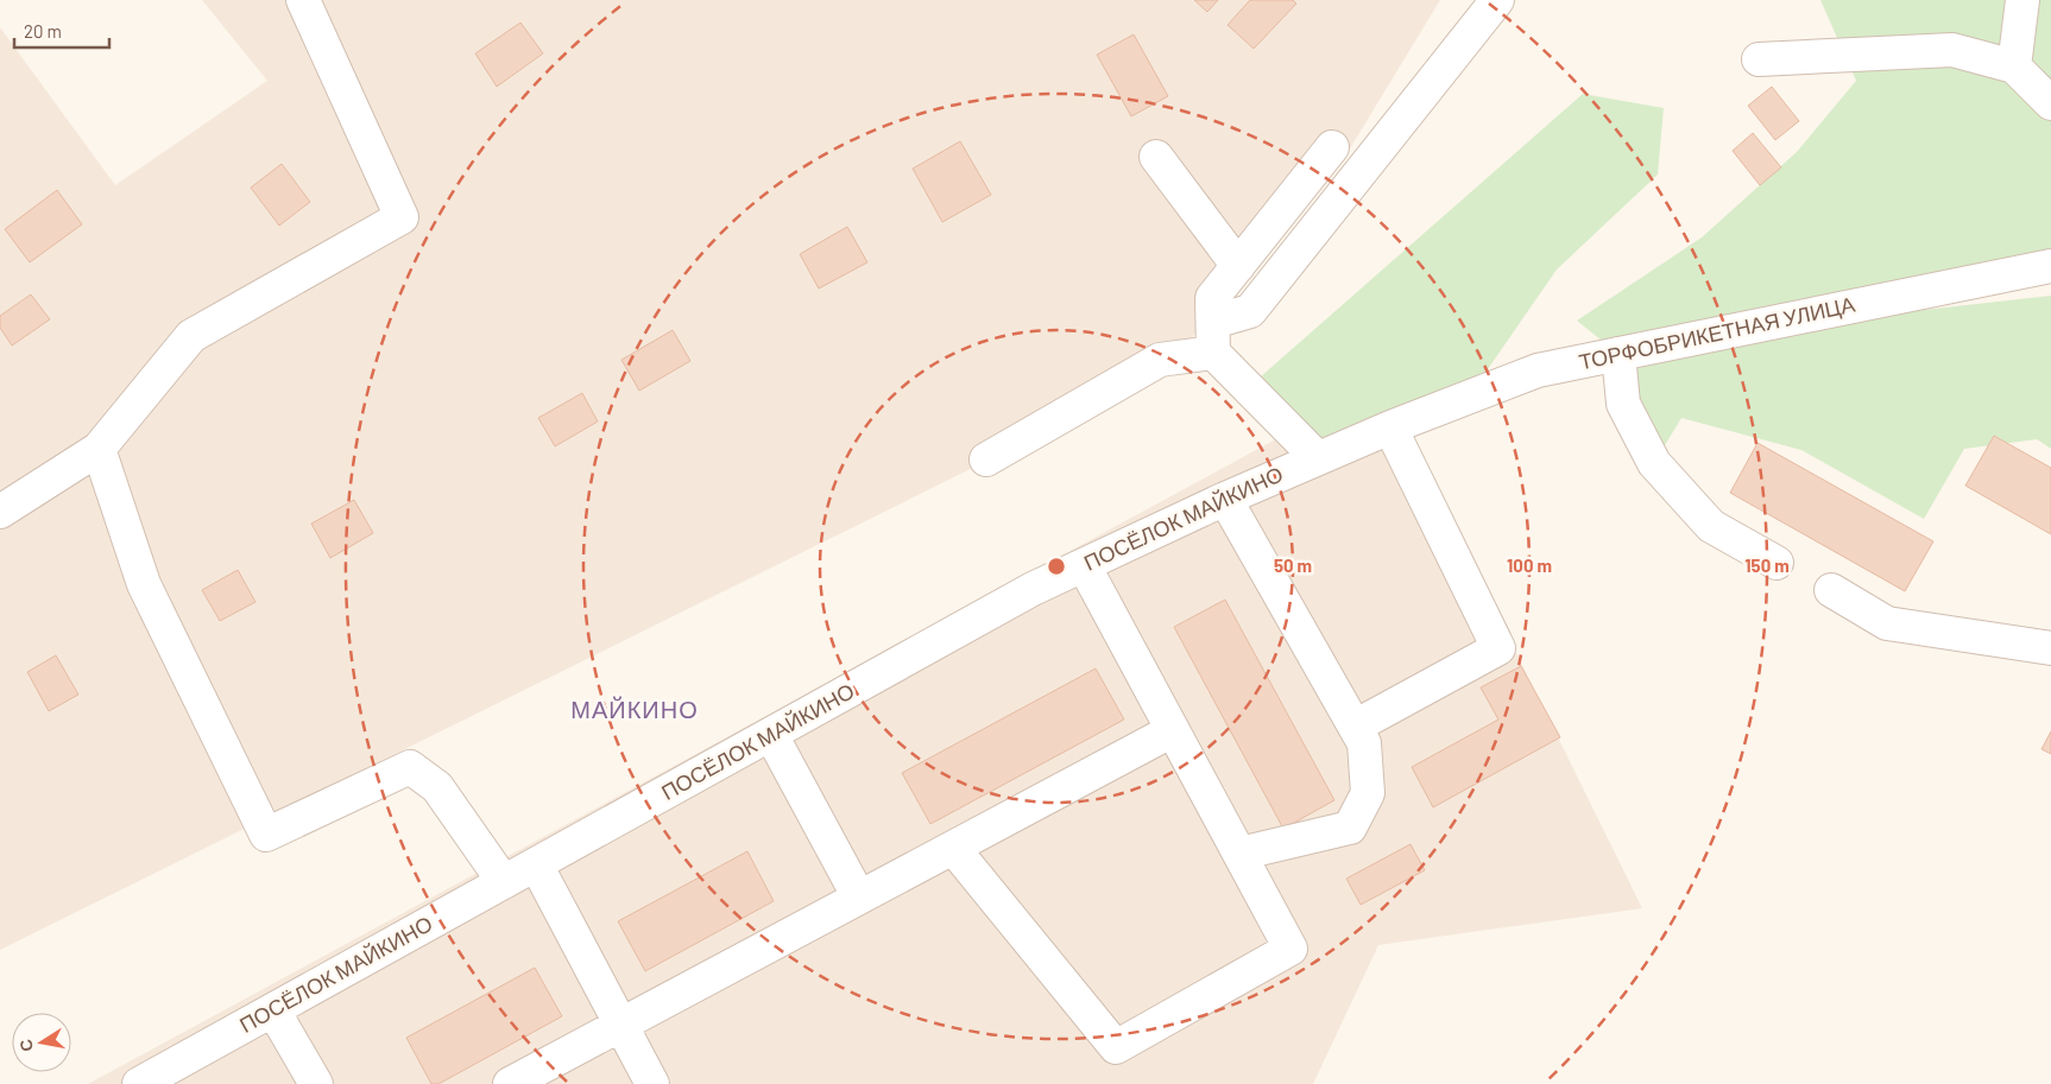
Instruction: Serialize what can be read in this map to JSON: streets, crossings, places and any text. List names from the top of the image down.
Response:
{
  "streets": {
    "street": ["ТОРФОБРИКЕТНАЯ УЛИЦА", "ПОСЁЛОК МАЙКИНО"]
  },
  "crossings": [
    ["ТОРФОБРИКЕТНАЯ УЛИЦА", "ПОСЁЛОК МАЙКИНО"]
  ],
  "districts": ["МАЙКИНО"],
  "scale_bar": "20 m",
  "north": "left",
  "rings": ["50 m", "100 m", "150 m"]
}
